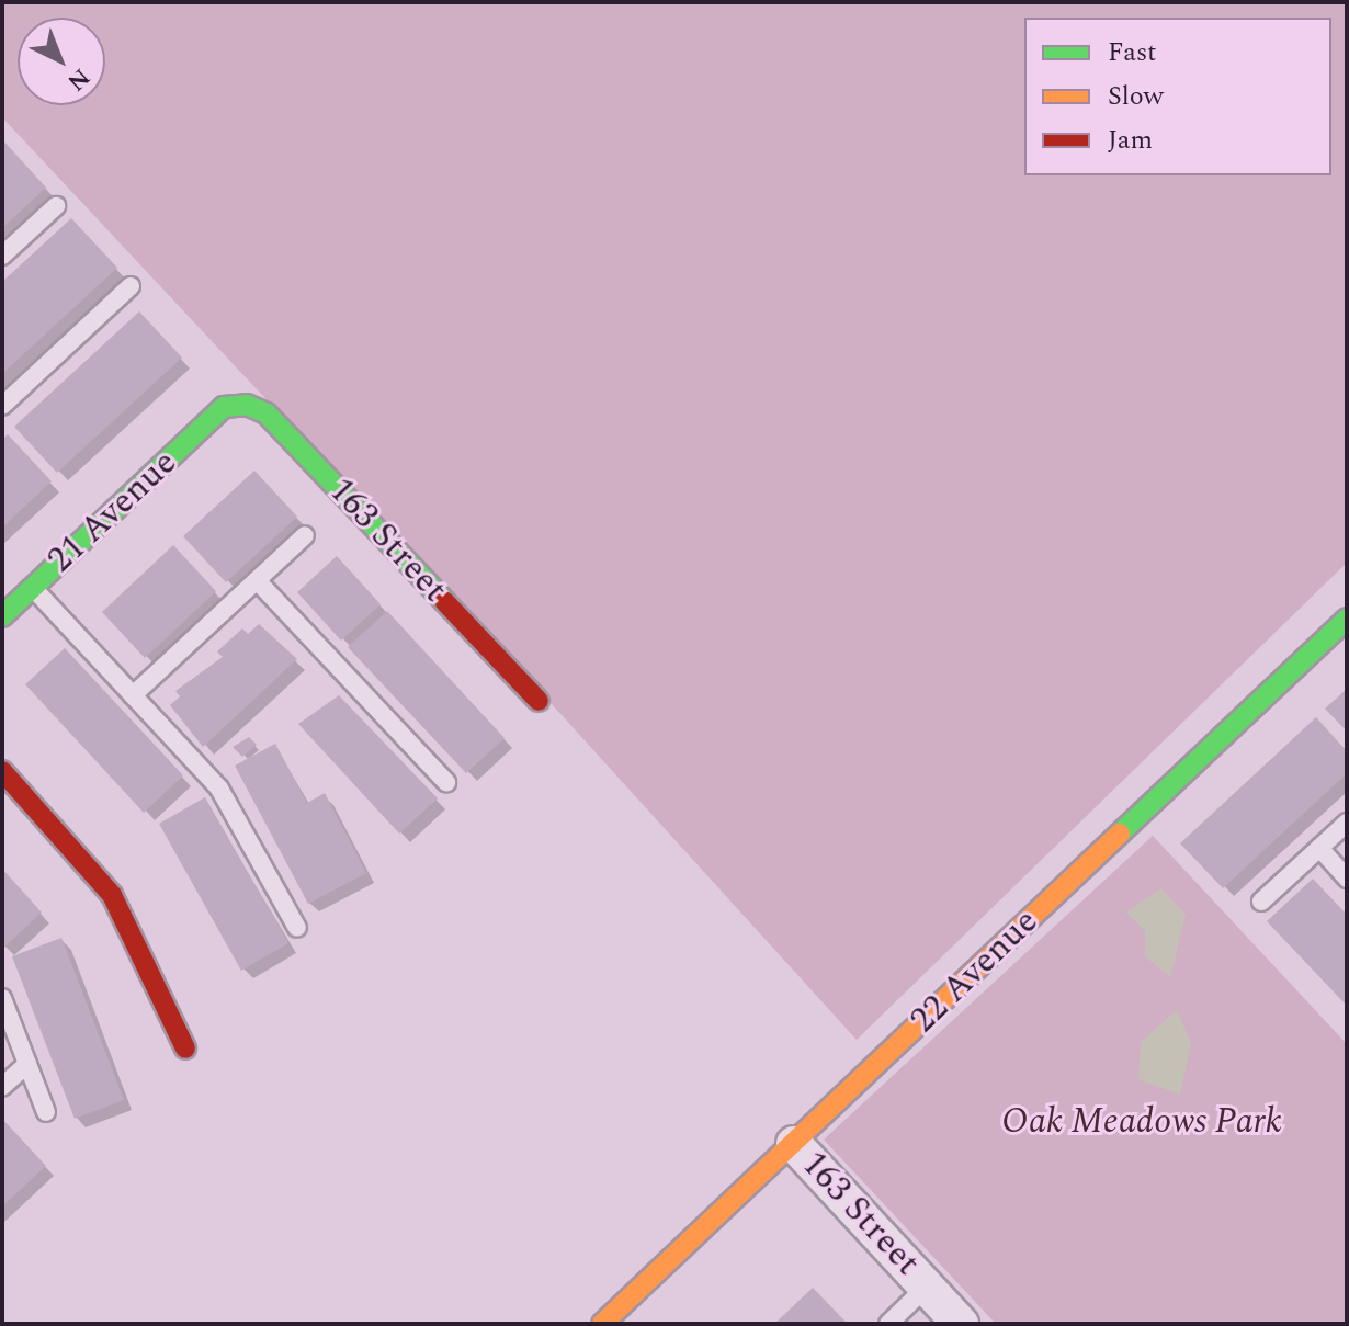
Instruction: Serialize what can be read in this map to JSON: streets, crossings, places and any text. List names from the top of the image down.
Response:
{
  "streets": {
    "street": ["21 Avenue", "163 Street", "22 Avenue"]
  },
  "crossings": [
    ["21 Avenue", "163 Street"],
    ["163 Street", "22 Avenue"]
  ],
  "parks": ["Oak Meadows Park"],
  "legend": ["Fast", "Slow", "Jam"],
  "north": "bottom right"
}
